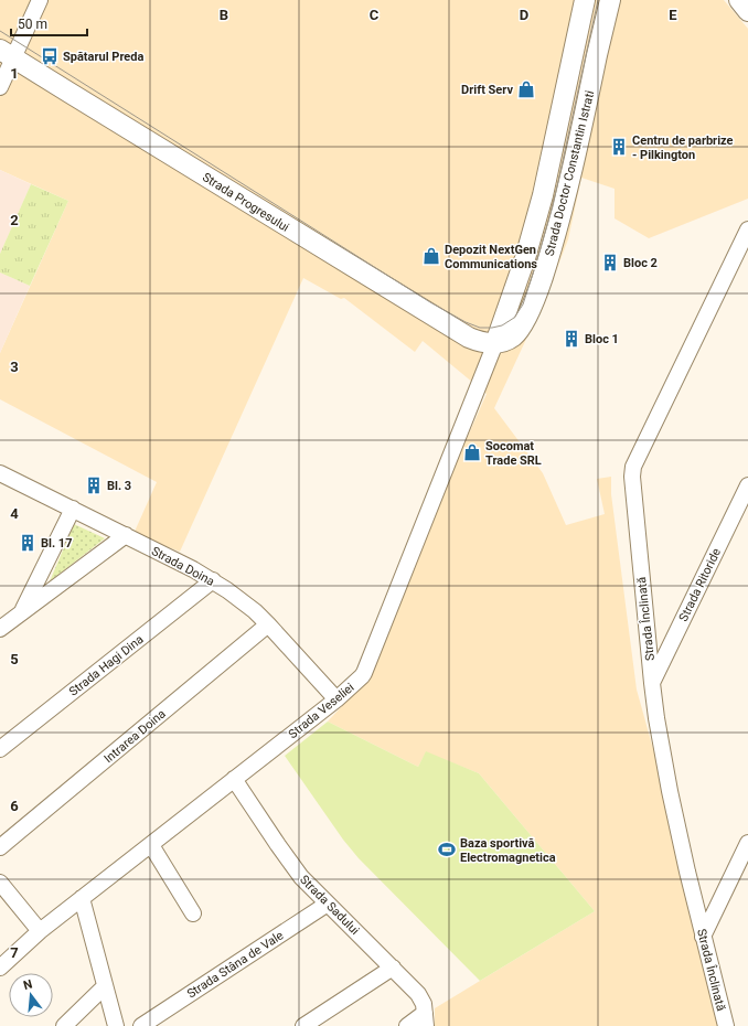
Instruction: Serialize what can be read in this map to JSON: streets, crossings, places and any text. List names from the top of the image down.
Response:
{
  "streets": {
    "main road": ["Strada Doctor Constantin Istrati", "Strada Progresului"],
    "street": [
      "Strada Doina",
      "Strada Ritoride",
      "Strada Înclinată",
      "Strada Hagi Dina",
      "Strada Veseliei",
      "Intrarea Doina",
      "Strada Sadului",
      "Strada Stâna de Vale"
    ]
  },
  "crossings": [
    ["Strada Doctor Constantin Istrati", "Strada Progresului"],
    ["Strada Doctor Constantin Istrati", "Strada Veseliei"],
    ["Strada Progresului", "Strada Veseliei"],
    ["Strada Doina", "Strada Hagi Dina"],
    ["Strada Doina", "Strada Veseliei"],
    ["Strada Doina", "Intrarea Doina"],
    ["Strada Ritoride", "Strada Înclinată"],
    ["Strada Veseliei", "Strada Sadului"],
    ["Strada Sadului", "Strada Stâna de Vale"]
  ],
  "places": {
    "bus stop": ["Spătarul Preda"],
    "shop": ["Drift Serv", "Depozit NextGen Communications", "Socomat Trade SRL"],
    "building": [
      "Centru de parbrize - Pilkington",
      "Bloc 2",
      "Bloc 1",
      "Bl. 3",
      "Bl. 17"
    ],
    "sports": ["Baza sportivă Electromagnetica"]
  },
  "scale_bar": "50 m",
  "north": "top",
  "grid": {
    "columns": [
      "B",
      "C",
      "D",
      "E"
    ],
    "rows": [
      "1",
      "2",
      "3",
      "4",
      "5",
      "6",
      "7"
    ]
  }
}
